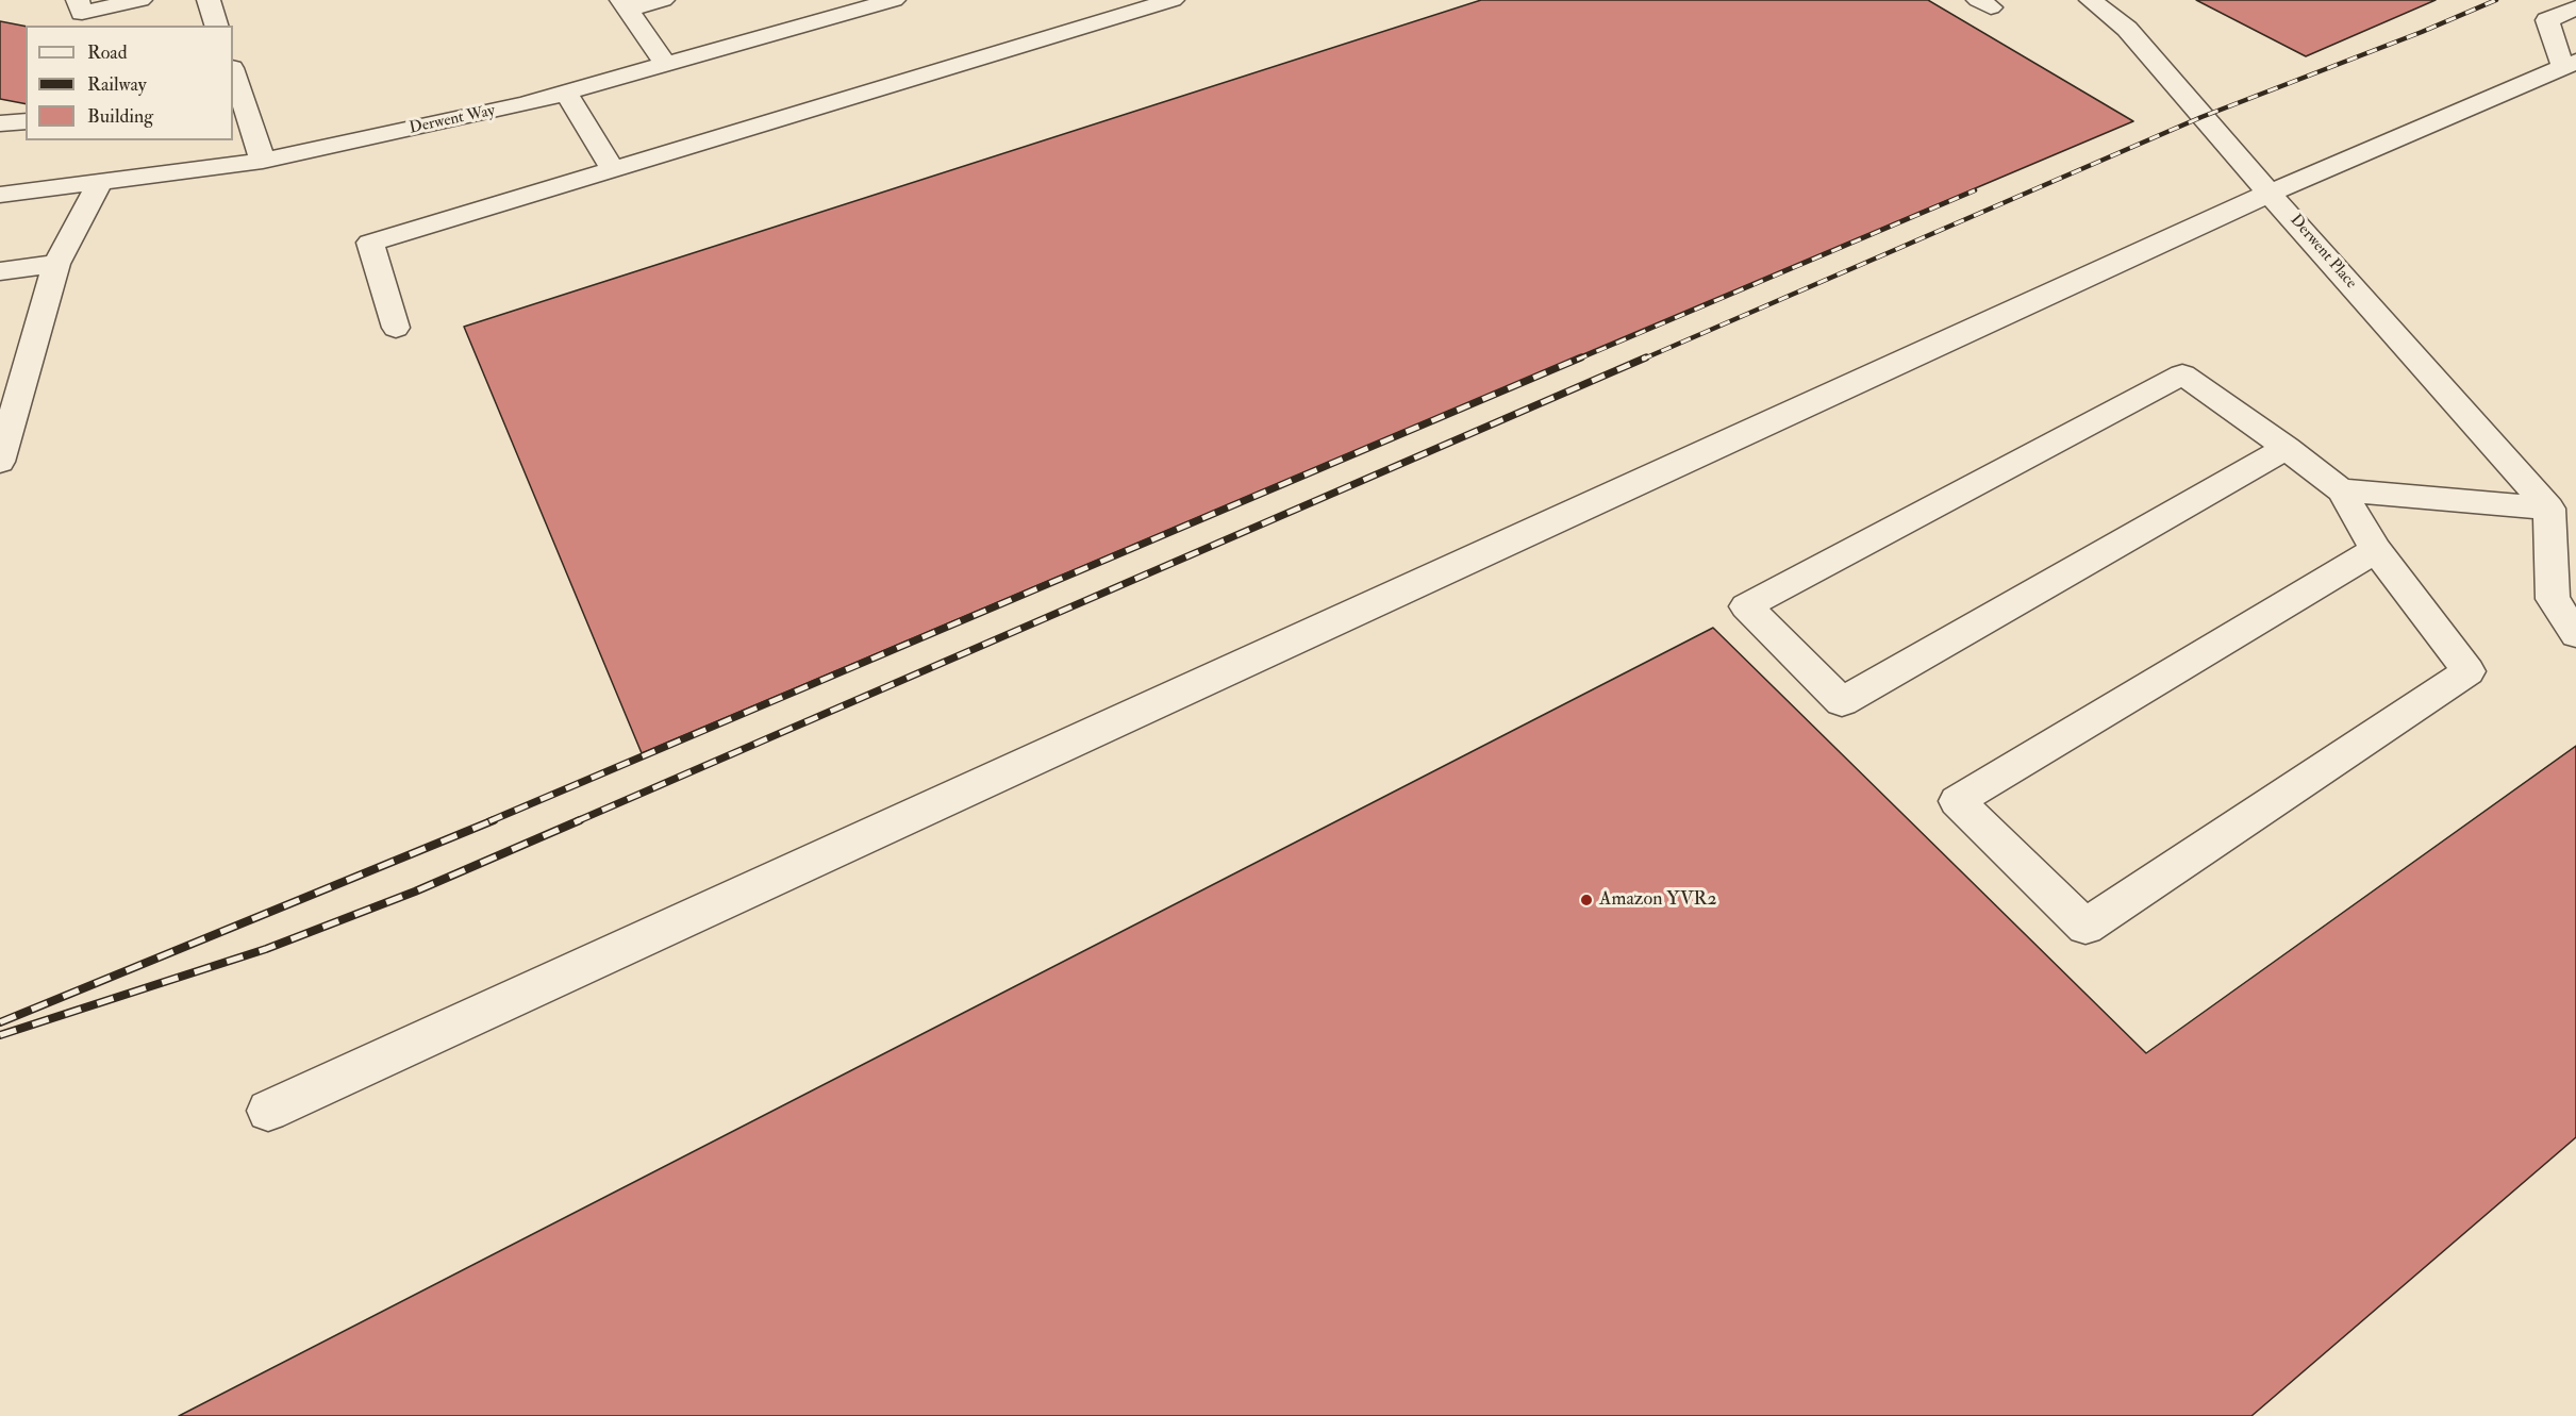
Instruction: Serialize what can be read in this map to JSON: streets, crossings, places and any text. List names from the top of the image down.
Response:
{
  "streets": {
    "street": ["Derwent Way", "Derwent Place"]
  },
  "places": ["Amazon YVR2"],
  "legend": ["Road", "Railway", "Building"]
}
